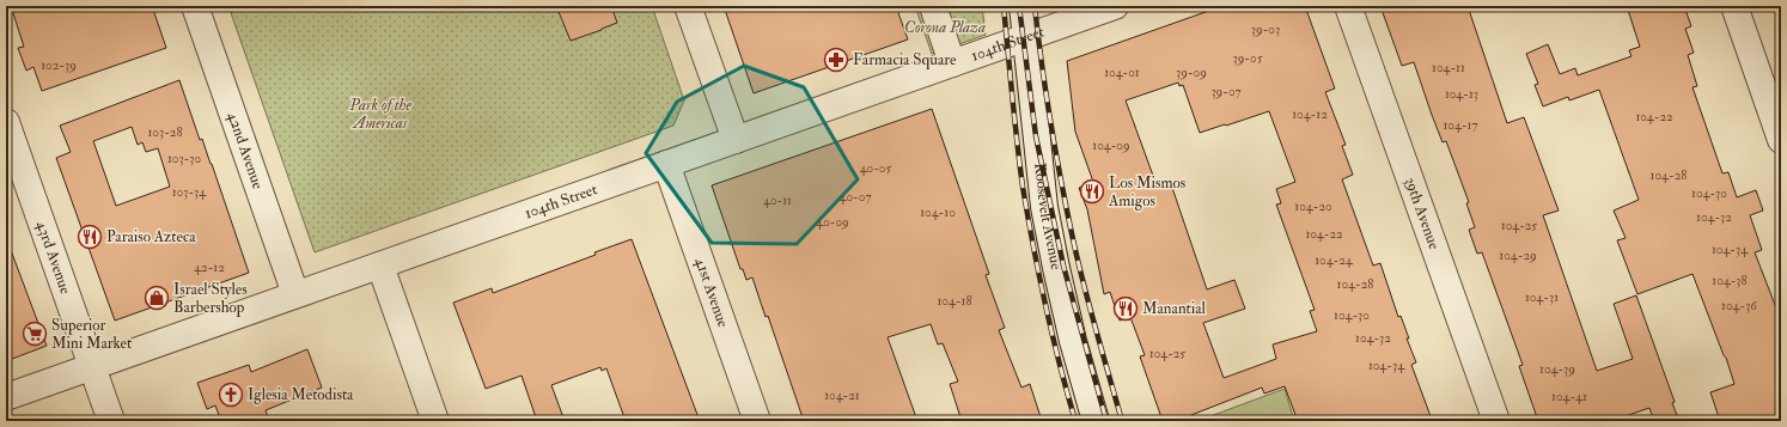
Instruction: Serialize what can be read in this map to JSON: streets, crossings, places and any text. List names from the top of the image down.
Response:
{
  "streets": {
    "street": [
      "104th Street",
      "42nd Avenue",
      "39th Avenue",
      "Roosevelt Avenue",
      "43rd Avenue",
      "41st Avenue"
    ]
  },
  "crossings": [
    ["104th Street", "42nd Avenue"],
    ["104th Street", "Roosevelt Avenue"],
    ["104th Street", "43rd Avenue"],
    ["104th Street", "41st Avenue"]
  ],
  "parks": ["Corona Plaza", "Park of the Americas"],
  "places": {
    "pharmacy": ["Farmacia Square"],
    "restaurant": ["Los Mismos Amigos", "Paraiso Azteca", "Manantial"],
    "shop": ["Israel Styles Barbershop"],
    "supermarket": ["Superior Mini Market"],
    "church": ["Iglesia Metodista"]
  },
  "house_numbers": [
    "39-03",
    "39-05",
    "102-39",
    "104-11",
    "104-01",
    "39-09",
    "39-07",
    "104-13",
    "104-12",
    "104-22",
    "104-17",
    "103-28",
    "104-09",
    "103-30",
    "40-05",
    "104-28",
    "103-34",
    "104-30",
    "40-07",
    "40-11",
    "104-20",
    "104-10",
    "104-32",
    "40-09",
    "104-25",
    "104-22",
    "104-34",
    "104-29",
    "104-24",
    "42-12",
    "104-38",
    "104-28",
    "104-31",
    "104-18",
    "104-36",
    "104-30",
    "104-32",
    "104-25",
    "104-34",
    "104-39",
    "104-21",
    "104-41"
  ]
}
